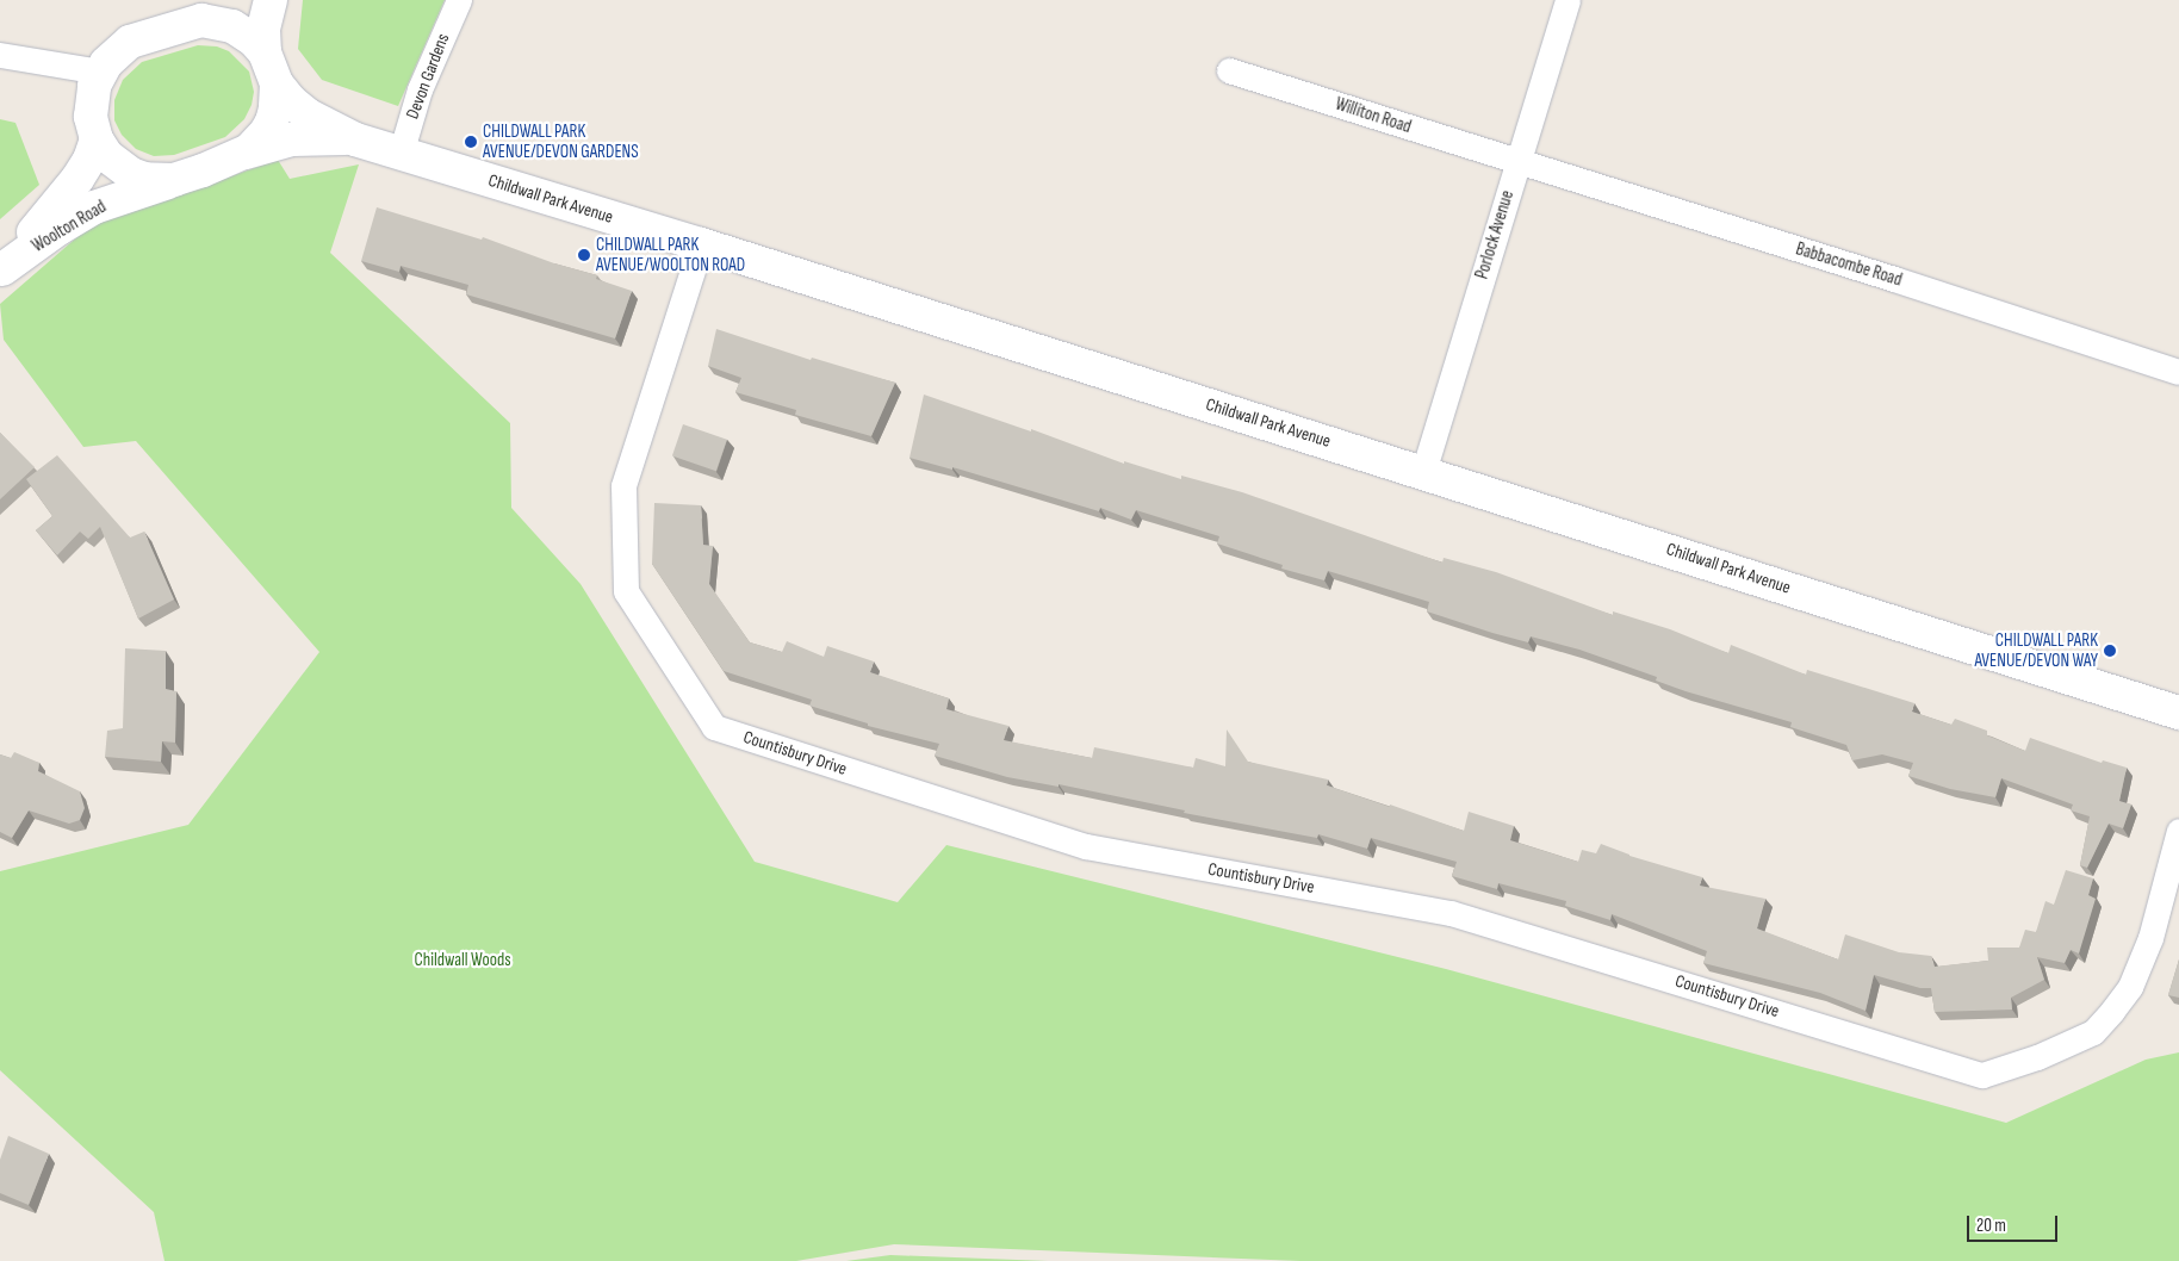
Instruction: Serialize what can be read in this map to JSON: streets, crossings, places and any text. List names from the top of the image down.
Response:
{
  "streets": {
    "street": [
      "Devon Gardens",
      "Williton Road",
      "Childwall Park Avenue",
      "Woolton Road",
      "Porlock Avenue",
      "Babbacombe Road",
      "Countisbury Drive"
    ]
  },
  "crossings": [
    ["Devon Gardens", "Childwall Park Avenue"],
    ["Williton Road", "Porlock Avenue"],
    ["Williton Road", "Babbacombe Road"],
    ["Childwall Park Avenue", "Woolton Road"],
    ["Childwall Park Avenue", "Porlock Avenue"],
    ["Childwall Park Avenue", "Countisbury Drive"],
    ["Porlock Avenue", "Babbacombe Road"]
  ],
  "parks": ["Childwall Woods"],
  "places": ["CHILDWALL PARK AVENUE/DEVON GARDENS", "CHILDWALL PARK AVENUE/WOOLTON ROAD", "CHILDWALL PARK AVENUE/DEVON WAY"],
  "scale_bar": "20 m"
}
